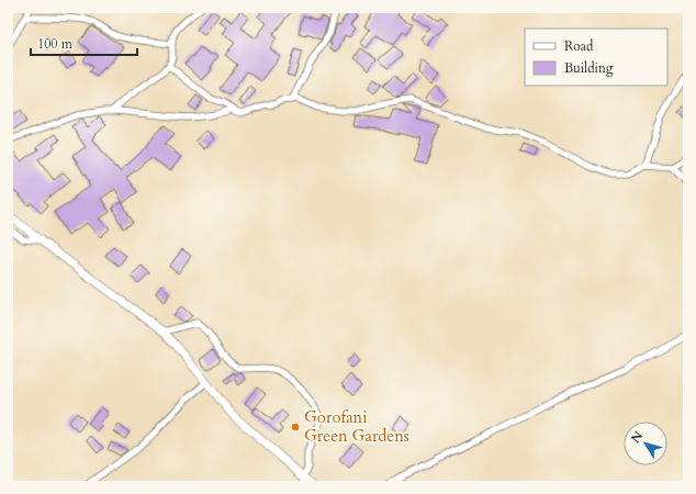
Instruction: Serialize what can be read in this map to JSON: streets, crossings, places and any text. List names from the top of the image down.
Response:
{
  "places": ["Gorofani Green Gardens"],
  "legend": ["Road", "Building"],
  "scale_bar": "100 m",
  "north": "top left"
}
